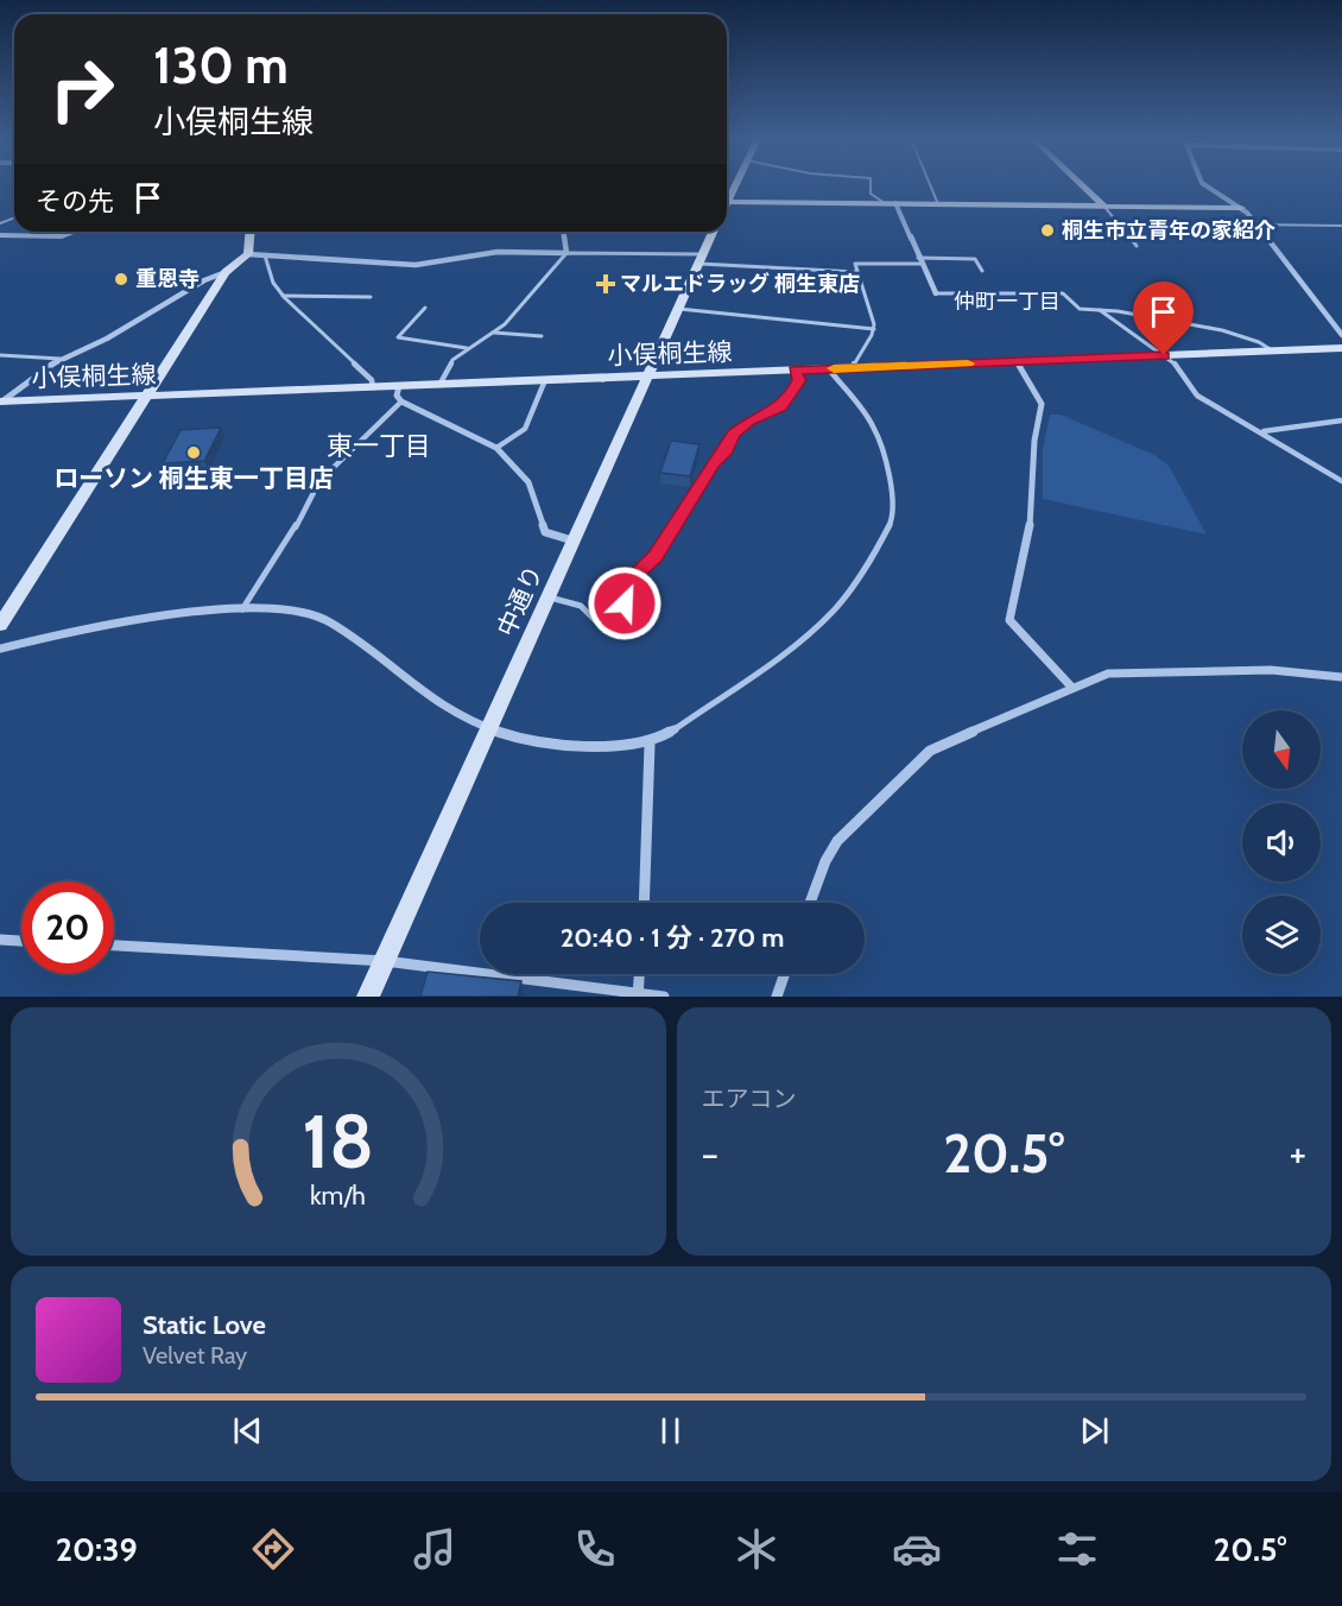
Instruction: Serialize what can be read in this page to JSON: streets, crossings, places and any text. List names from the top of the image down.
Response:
{
  "streets": {
    "street": ["小俣桐生線", "中通り"]
  },
  "crossings": [
    ["小俣桐生線", "中通り"]
  ],
  "districts": ["仲町一丁目", "東一丁目"],
  "places": {
    "other": ["桐生市立青年の家紹介", "重恩寺", "ローソン 桐生東一丁目店"],
    "health": ["マルエドラッグ 桐生東店"]
  },
  "north": "bottom",
  "page": {
    "turn": ["130 m", "小俣桐生線"],
    "then": "その先",
    "limit": "20",
    "trip": "20:40 · 1 分 · 270 m",
    "tile": "エアコン",
    "heat": ["−", "20.5°", "+"],
    "song": ["Static Love", "Velvet Ray"],
    "tabs": ["20:39", "20.5°"],
    "gauge": ["18", "km/h"]
  }
}
